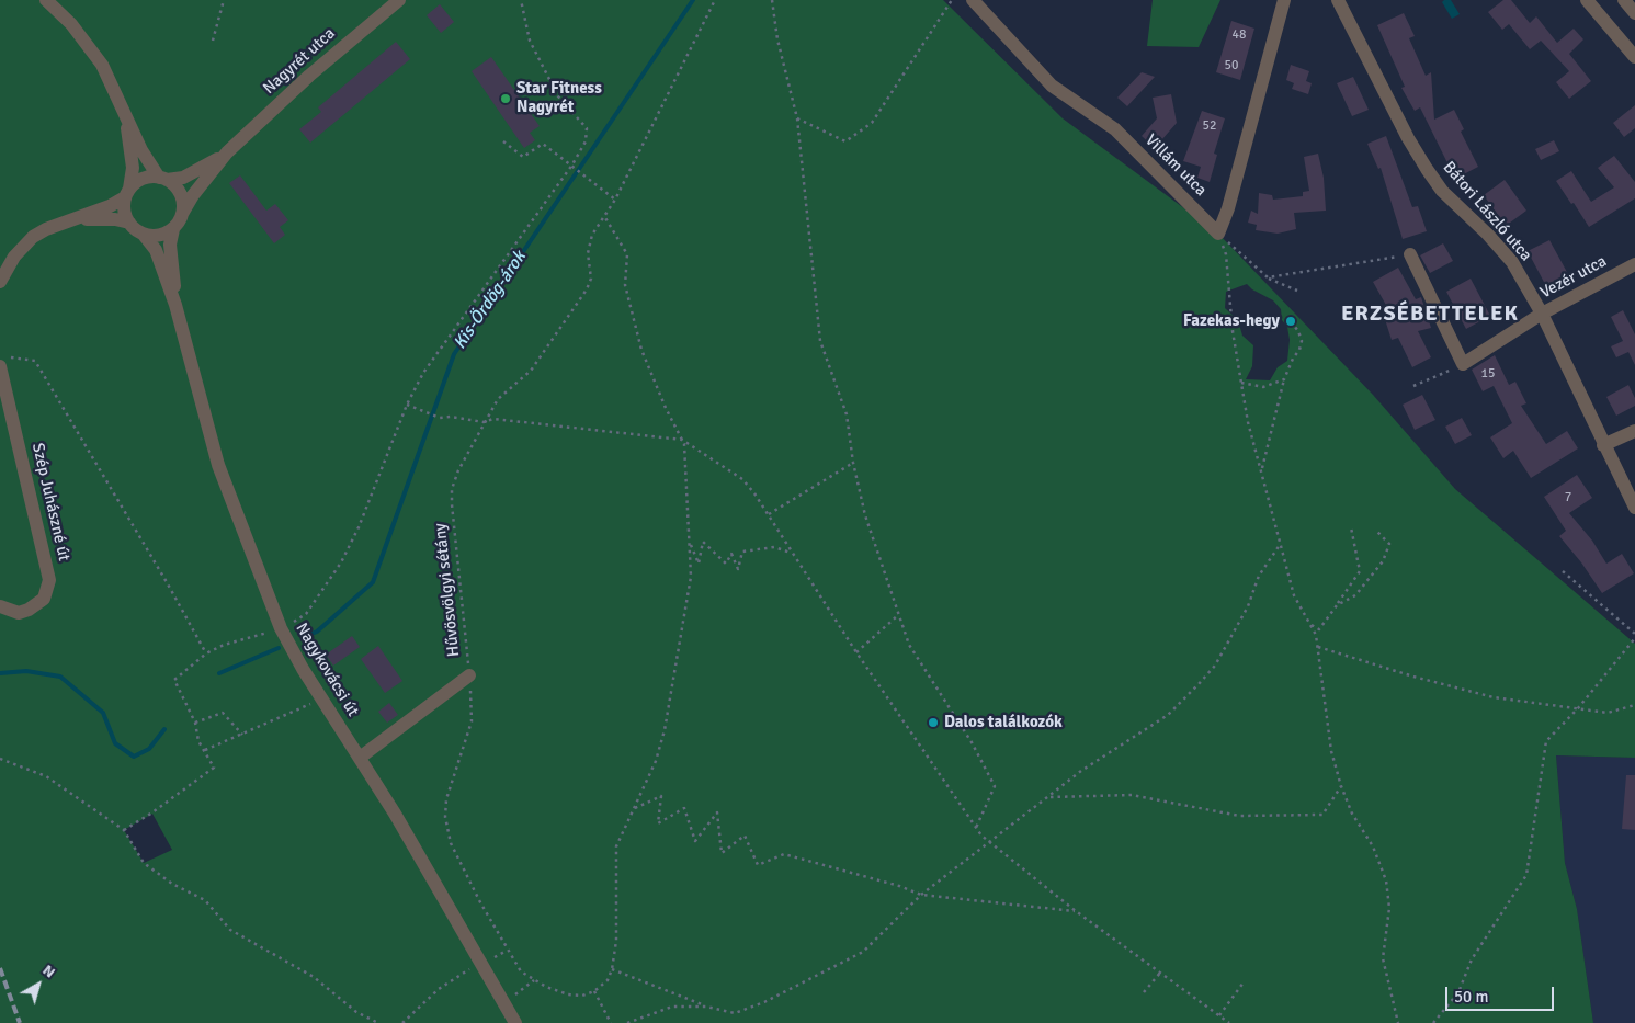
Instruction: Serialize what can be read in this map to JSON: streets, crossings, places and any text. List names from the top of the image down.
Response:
{
  "streets": {
    "street": [
      "Nagyrét utca",
      "Villám utca",
      "Bátori László utca",
      "Vezér utca",
      "Szép Juhászné út",
      "Nagykovácsi út"
    ],
    "path": ["Hűvösvölgyi sétány"]
  },
  "crossings": [
    ["Nagyrét utca", "Nagykovácsi út"],
    ["Bátori László utca", "Vezér utca"]
  ],
  "districts": ["ERZSÉBETTELEK"],
  "water": ["Kis-Ördög-árok"],
  "places": ["Star Fitness Nagyrét", "Fazekas-hegy", "Dalos találkozók"],
  "house_numbers": [
    "48",
    "50",
    "52",
    "15",
    "7"
  ],
  "scale_bar": "50 m",
  "north": "top right"
}
